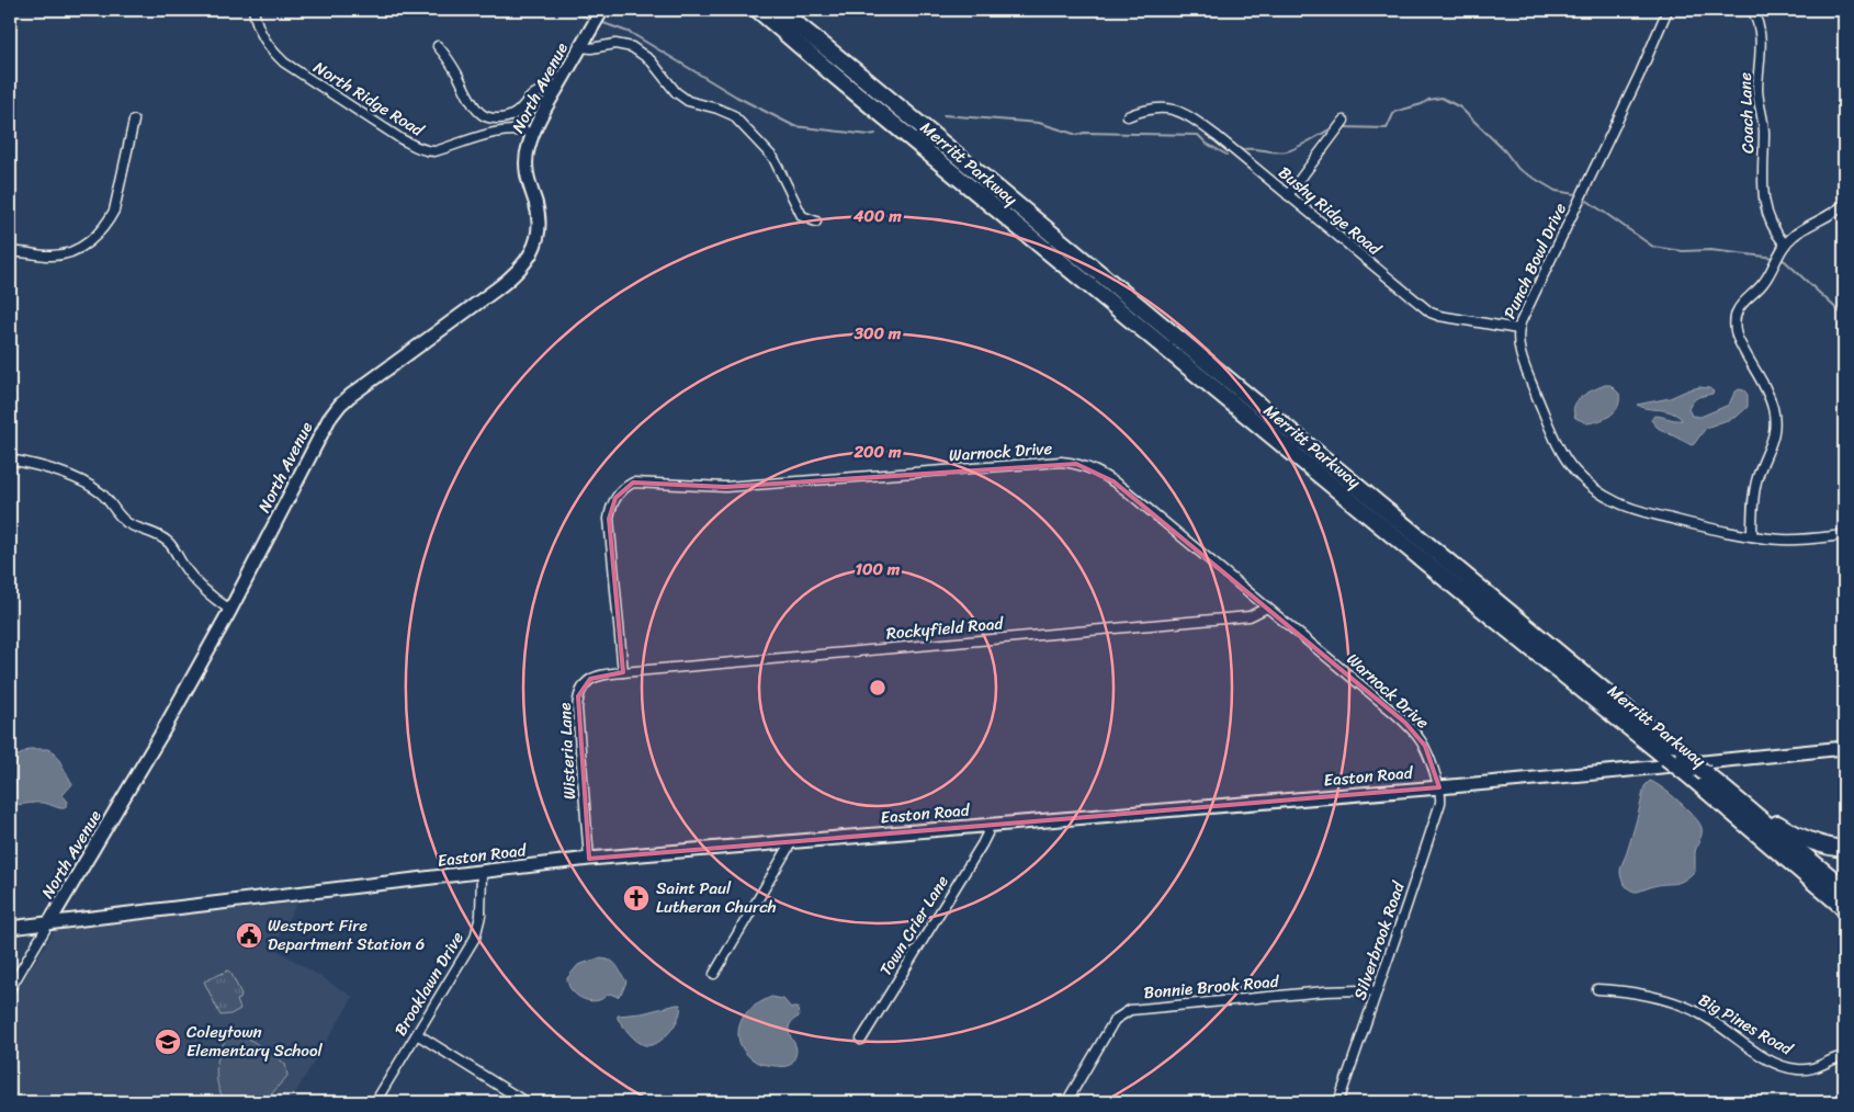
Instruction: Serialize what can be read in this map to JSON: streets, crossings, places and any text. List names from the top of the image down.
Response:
{
  "streets": {
    "highway": ["Merritt Parkway"],
    "main road": ["North Avenue", "Easton Road"],
    "street": [
      "North Ridge Road",
      "Coach Lane",
      "Bushy Ridge Road",
      "Punch Bowl Drive",
      "Warnock Drive",
      "Rockyfield Road",
      "Wisteria Lane",
      "Town Crier Lane",
      "Silverbrook Road",
      "Brooklawn Drive",
      "Bonnie Brook Road",
      "Big Pines Road"
    ]
  },
  "crossings": [
    ["North Avenue", "North Ridge Road"],
    ["North Avenue", "Easton Road"],
    ["Bushy Ridge Road", "Punch Bowl Drive"],
    ["Warnock Drive", "Rockyfield Road"],
    ["Warnock Drive", "Wisteria Lane"],
    ["Warnock Drive", "Easton Road"],
    ["Warnock Drive", "Silverbrook Road"],
    ["Rockyfield Road", "Wisteria Lane"],
    ["Wisteria Lane", "Easton Road"],
    ["Easton Road", "Town Crier Lane"],
    ["Easton Road", "Silverbrook Road"],
    ["Easton Road", "Brooklawn Drive"],
    ["Silverbrook Road", "Bonnie Brook Road"]
  ],
  "places": {
    "church": ["Saint Paul Lutheran Church"],
    "public building": ["Westport Fire Department Station 6"],
    "school or university": ["Coleytown Elementary School"]
  },
  "rings": [
    "400 m",
    "300 m",
    "200 m",
    "100 m"
  ]
}
